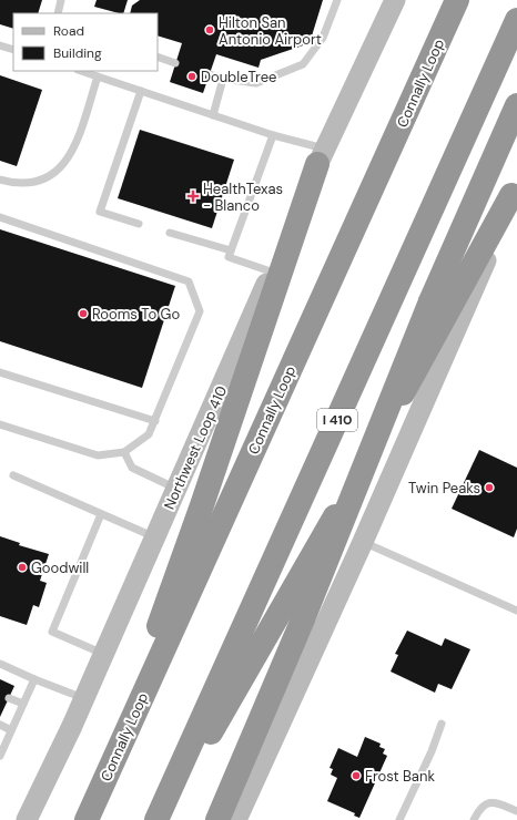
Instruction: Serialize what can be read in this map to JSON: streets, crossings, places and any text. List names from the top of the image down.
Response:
{
  "streets": {
    "highway": ["Connally Loop", "I 410"],
    "main road": ["Northwest Loop 410"]
  },
  "places": {
    "other": [
      "Hilton San Antonio Airport",
      "DoubleTree",
      "Rooms To Go",
      "Twin Peaks",
      "Goodwill",
      "Frost Bank"
    ],
    "health": ["HealthTexas - Blanco"]
  },
  "legend": ["Road", "Building"]
}
